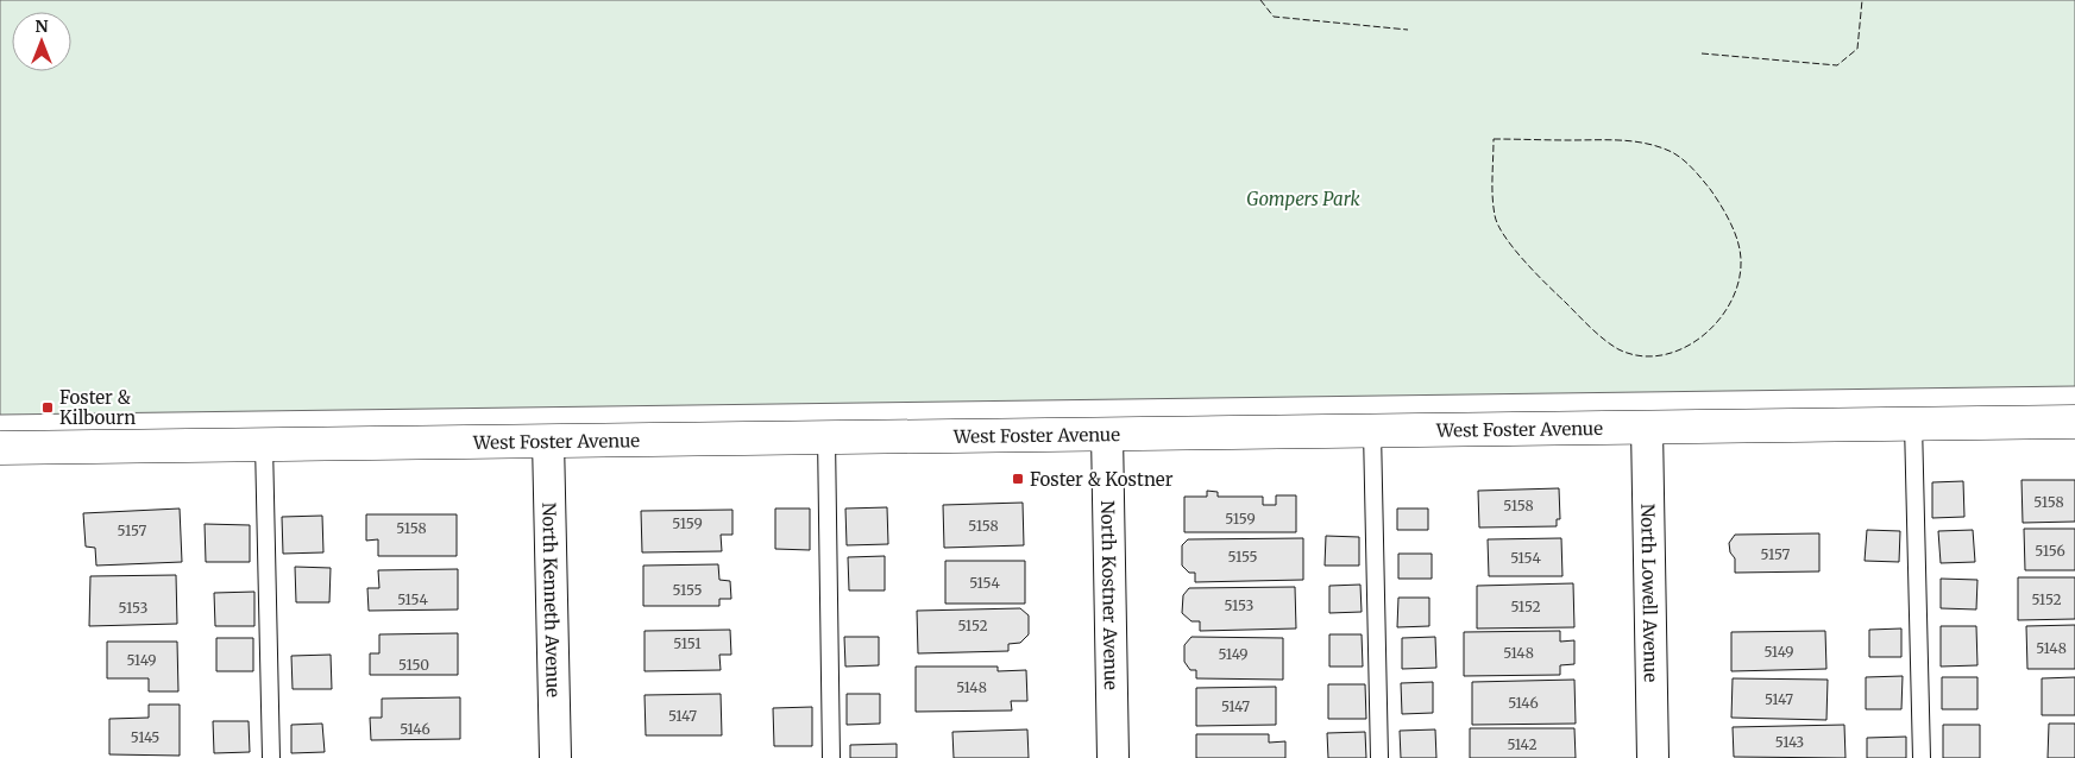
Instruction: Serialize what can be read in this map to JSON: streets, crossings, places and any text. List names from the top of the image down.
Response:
{
  "streets": {
    "main road": ["West Foster Avenue"],
    "street": ["North Lowell Avenue", "North Kostner Avenue", "North Kenneth Avenue"]
  },
  "crossings": [
    ["West Foster Avenue", "North Lowell Avenue"],
    ["West Foster Avenue", "North Kostner Avenue"],
    ["West Foster Avenue", "North Kenneth Avenue"]
  ],
  "parks": ["Gompers Park"],
  "places": {
    "transit": ["Foster & Kilbourn", "Foster & Kostner"]
  },
  "house_numbers": [
    "5158",
    "5158",
    "5159",
    "5159",
    "5158",
    "5158",
    "5157",
    "5156",
    "5157",
    "5155",
    "5154",
    "5154",
    "5155",
    "5154",
    "5152",
    "5153",
    "5152",
    "5153",
    "5152",
    "5151",
    "5148",
    "5149",
    "5148",
    "5149",
    "5149",
    "5150",
    "5148",
    "5147",
    "5146",
    "5147",
    "5147",
    "5146",
    "5145",
    "5143",
    "5142"
  ],
  "north": "top"
}
